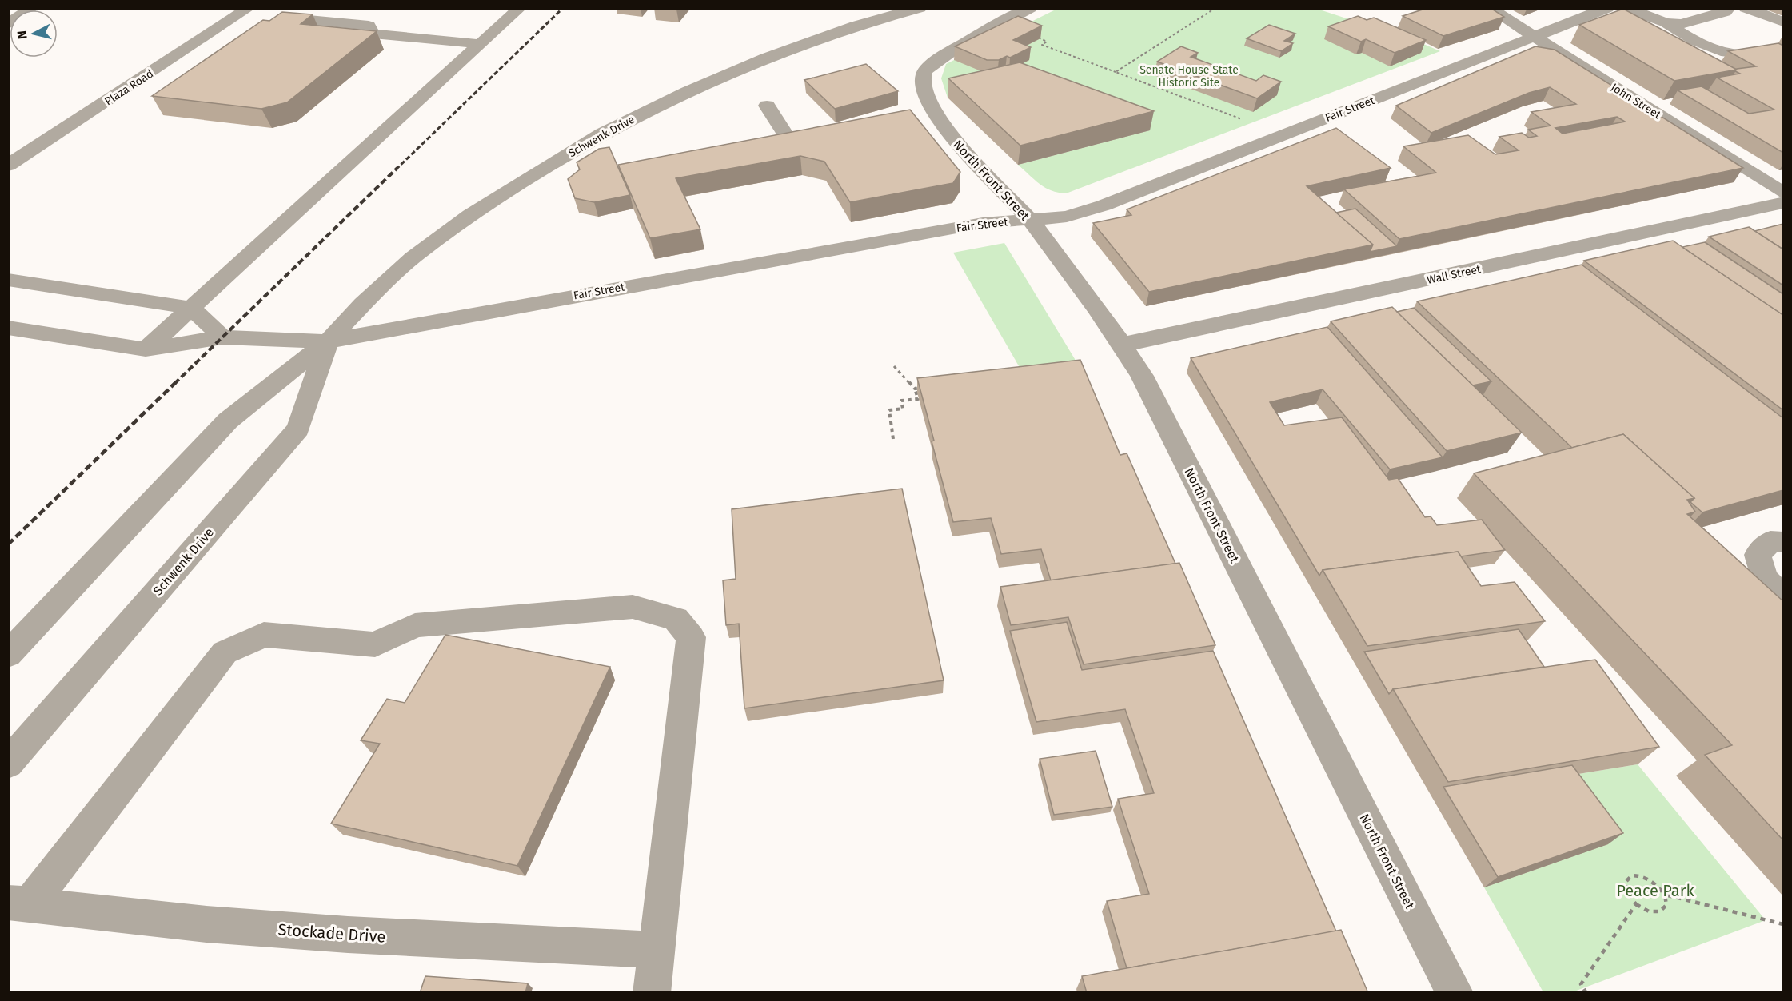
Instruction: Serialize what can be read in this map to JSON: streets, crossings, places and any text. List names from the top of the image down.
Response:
{
  "streets": {
    "street": [
      "Plaza Road",
      "John Street",
      "Fair Street",
      "Schwenk Drive",
      "North Front Street",
      "Wall Street",
      "Stockade Drive"
    ]
  },
  "crossings": [
    ["John Street", "Fair Street"],
    ["Fair Street", "Schwenk Drive"],
    ["Fair Street", "North Front Street"],
    ["North Front Street", "Wall Street"]
  ],
  "parks": ["Senate House State Historic Site", "Peace Park"],
  "north": "left"
}
